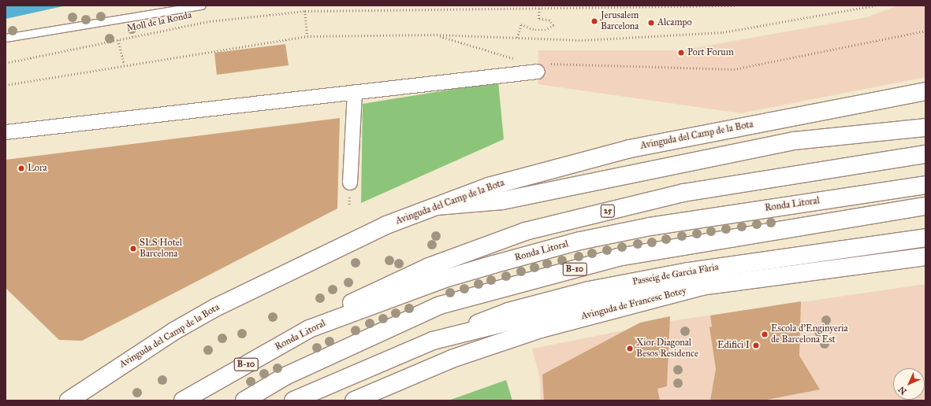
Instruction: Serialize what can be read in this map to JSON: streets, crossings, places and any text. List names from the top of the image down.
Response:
{
  "streets": {
    "main road": [
      "Avinguda del Camp de la Bota",
      "Ronda Litoral",
      "25",
      "B-10",
      "Passeig de Garcia Fària",
      "Avinguda de Francesc Botey"
    ],
    "lane": ["Moll de la Ronda"]
  },
  "crossings": [
    ["Ronda Litoral", "25"]
  ],
  "places": [
    "Jerusalem Barcelona",
    "Alcampo",
    "Port Forum",
    "Lora",
    "SLS Hotel Barcelona",
    "Escola d'Enginyeria de Barcelona Est",
    "Edifici I",
    "Xior Diagonal Besos Residence"
  ],
  "north": "bottom left"
}
